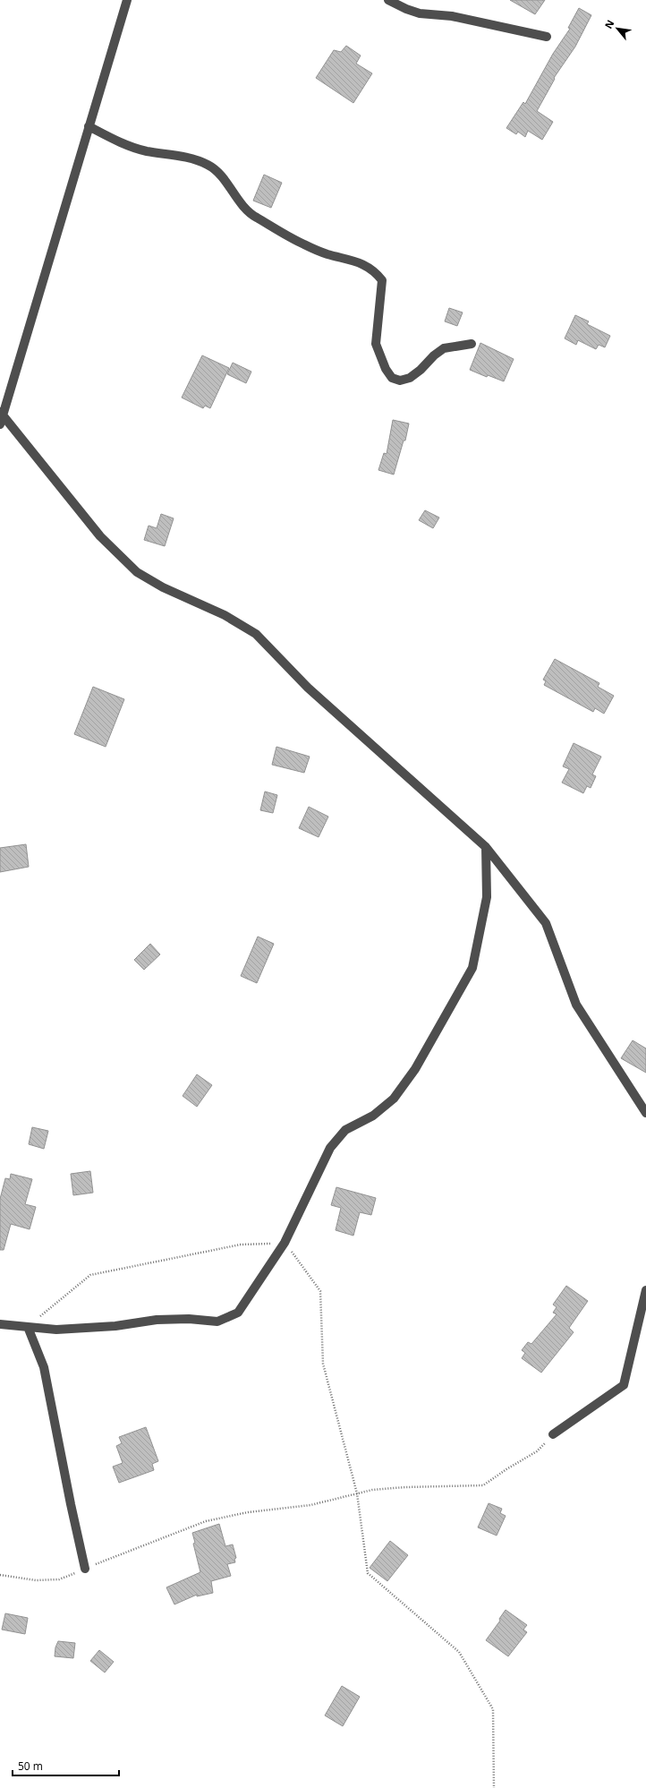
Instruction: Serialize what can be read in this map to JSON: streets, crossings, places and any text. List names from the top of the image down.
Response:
{
  "scale_bar": "50 m",
  "north": "top left"
}
